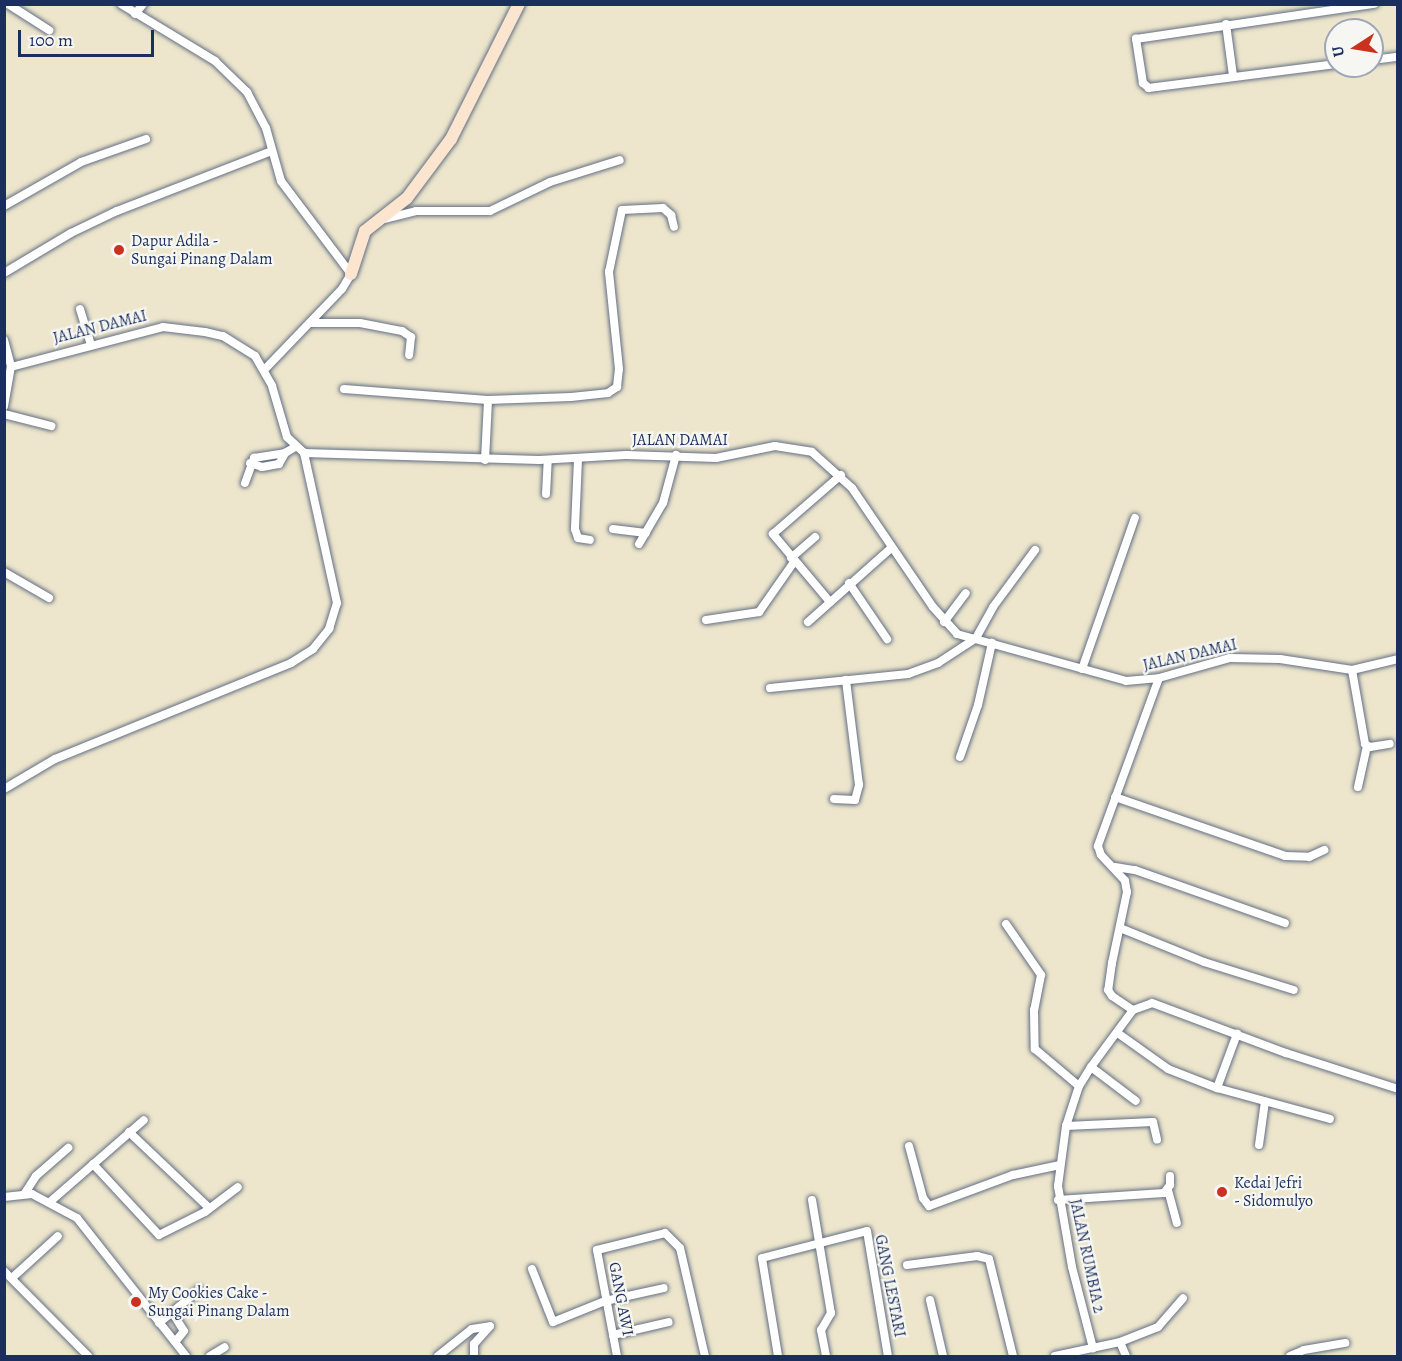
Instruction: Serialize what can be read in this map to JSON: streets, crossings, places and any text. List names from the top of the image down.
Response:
{
  "streets": {
    "street": [
      "JALAN DAMAI",
      "JALAN RUMBIA 2",
      "GANG LESTARI",
      "GANG AWI"
    ]
  },
  "places": ["Dapur Adila - Sungai Pinang Dalam", "Kedai Jefri - Sidomulyo", "My Cookies Cake - Sungai Pinang Dalam"],
  "scale_bar": "100 m",
  "north": "left"
}
